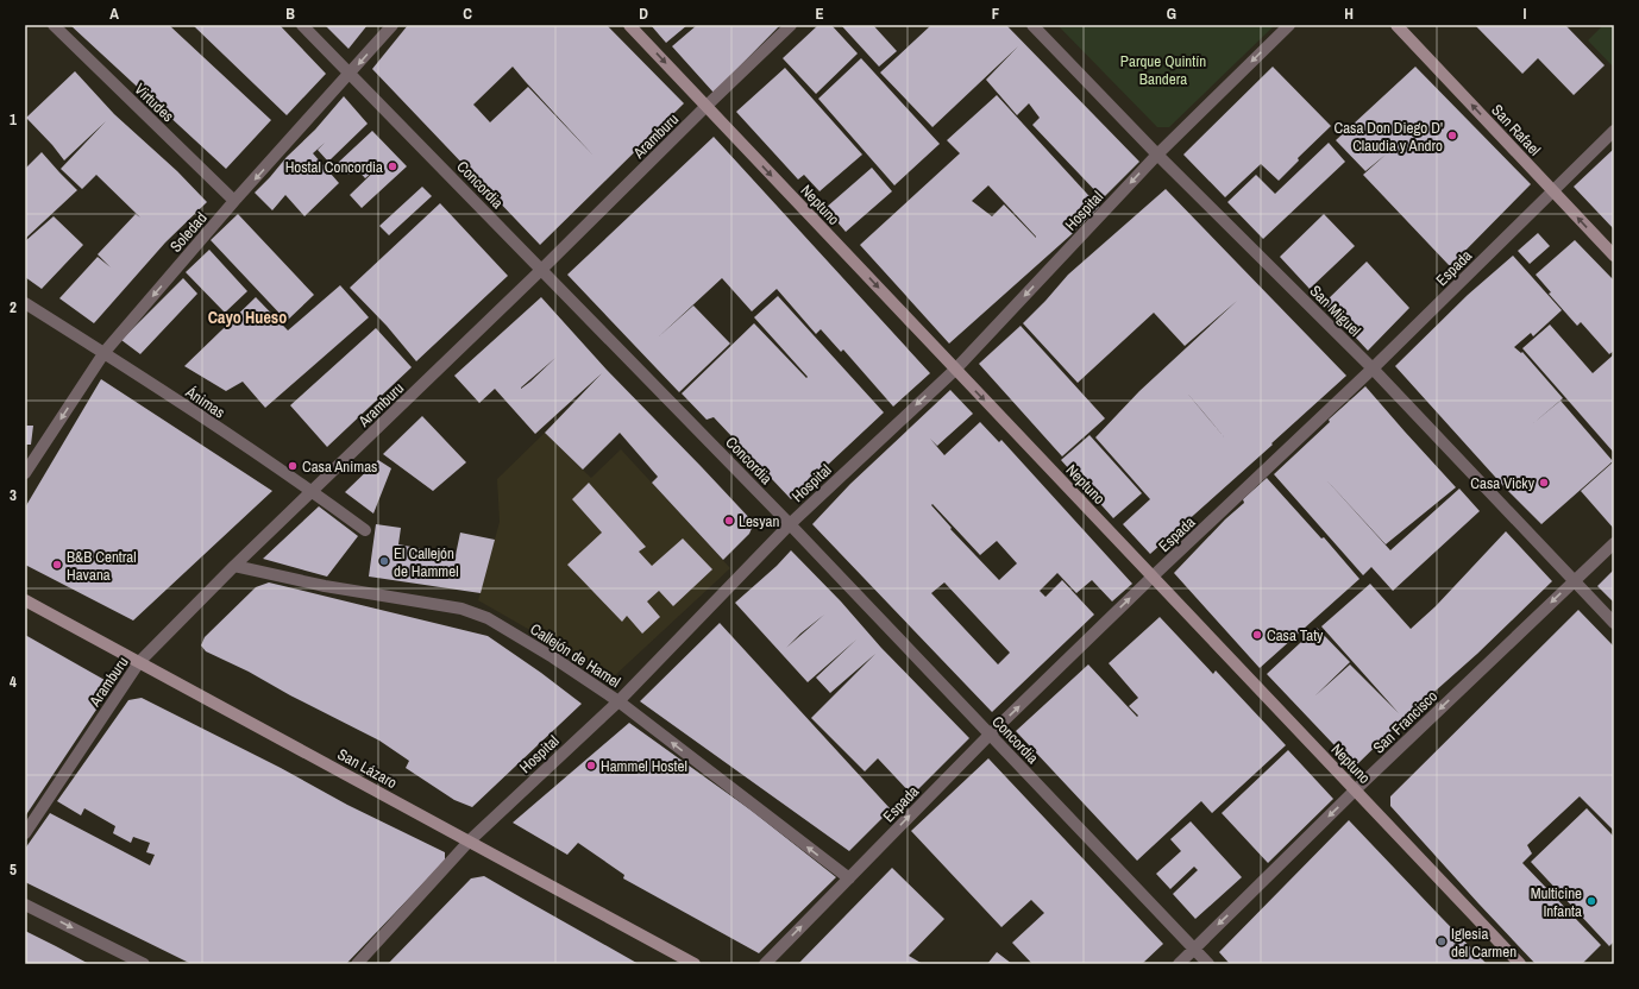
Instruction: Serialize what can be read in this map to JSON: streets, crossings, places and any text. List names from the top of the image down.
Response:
{
  "streets": {
    "street": [
      "Virtudes",
      "San Rafael",
      "Aramburu",
      "Concordia",
      "Neptuno",
      "Hospital",
      "Soledad",
      "Espada",
      "San Miguel",
      "Ánimas",
      "Callejón de Hamel",
      "San Francisco",
      "San Lázaro"
    ]
  },
  "crossings": [
    ["Virtudes", "Soledad"],
    ["San Rafael", "Espada"],
    ["Aramburu", "Concordia"],
    ["Aramburu", "Neptuno"],
    ["Aramburu", "Ánimas"],
    ["Aramburu", "Callejón de Hamel"],
    ["Aramburu", "San Lázaro"],
    ["Concordia", "Hospital"],
    ["Concordia", "Soledad"],
    ["Concordia", "Espada"],
    ["Concordia", "San Francisco"],
    ["Neptuno", "Hospital"],
    ["Neptuno", "Espada"],
    ["Neptuno", "San Francisco"],
    ["Hospital", "San Miguel"],
    ["Hospital", "Callejón de Hamel"],
    ["Hospital", "San Lázaro"],
    ["Soledad", "Ánimas"],
    ["Espada", "San Miguel"],
    ["Espada", "Callejón de Hamel"],
    ["San Miguel", "San Francisco"]
  ],
  "one_way": [
    "San Rafael",
    "Neptuno",
    "Hospital",
    "Soledad",
    "Espada",
    "Callejón de Hamel",
    "San Francisco"
  ],
  "districts": ["Cayo Hueso"],
  "parks": ["Parque Quintín Bandera"],
  "places": [
    "Casa Don Diego D' Claudia y Andro",
    "Hostal Concordia",
    "Casa Animas",
    "Casa Vicky",
    "Lesyan",
    "El Callejón de Hammel",
    "B&B Central Havana",
    "Casa Taty",
    "Hammel Hostel",
    "Multicine Infanta",
    "Iglesia del Carmen"
  ],
  "grid": {
    "columns": [
      "A",
      "B",
      "C",
      "D",
      "E",
      "F",
      "G",
      "H",
      "I"
    ],
    "rows": [
      "1",
      "2",
      "3",
      "4",
      "5"
    ]
  }
}
